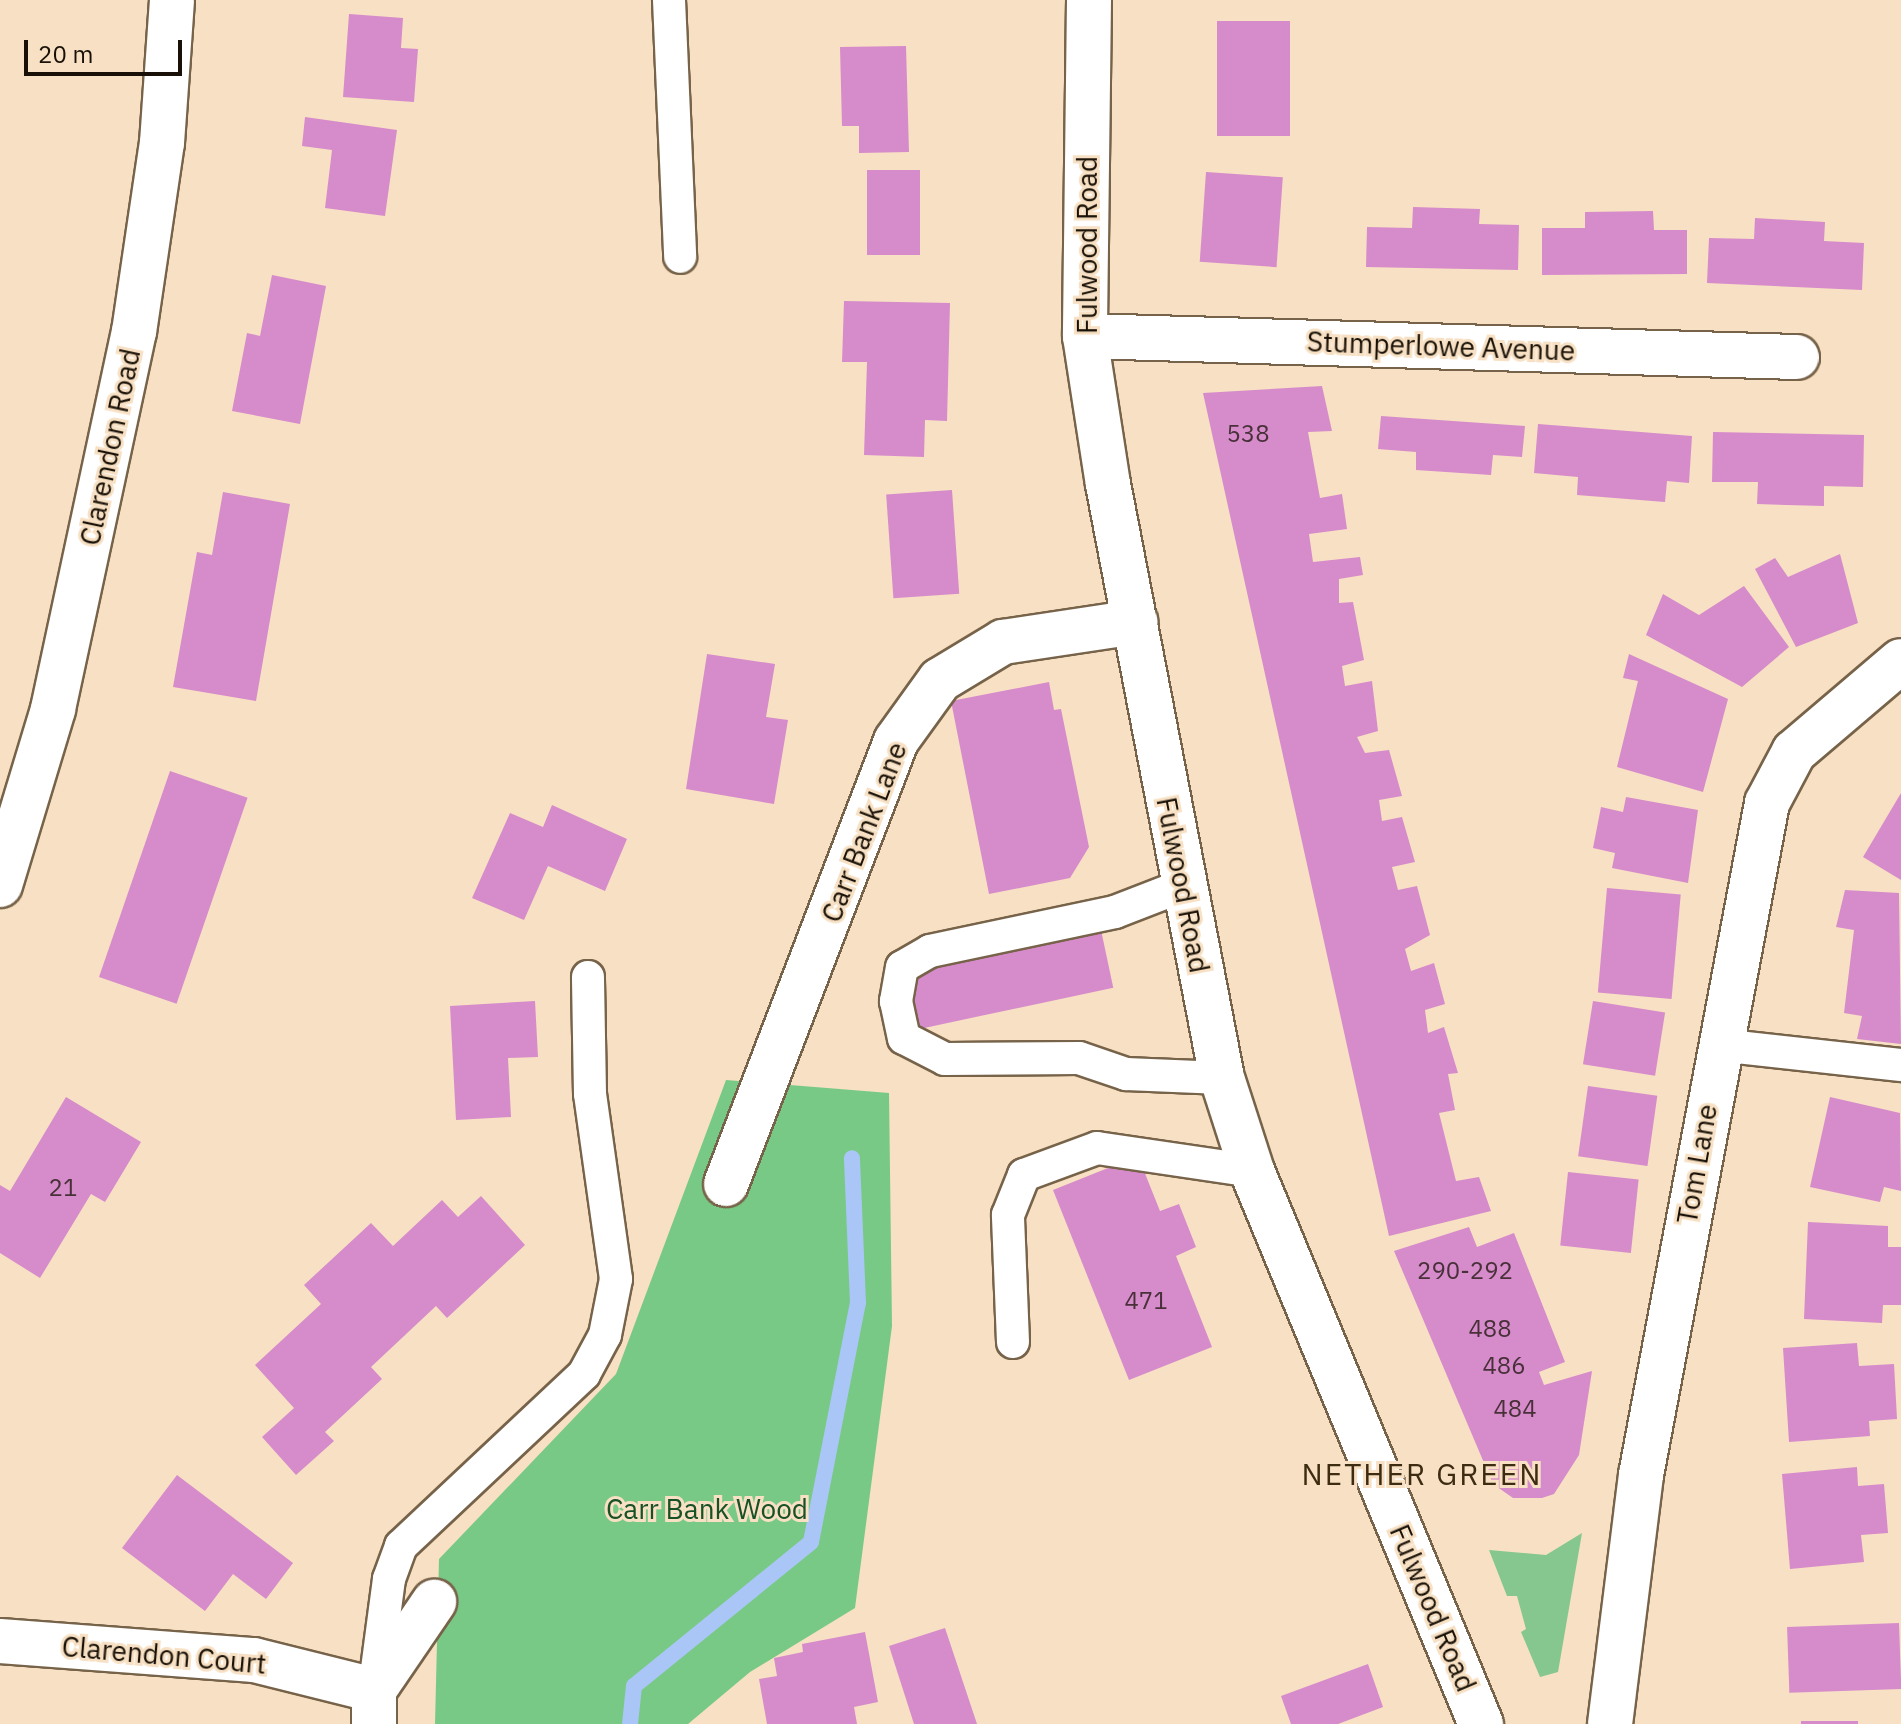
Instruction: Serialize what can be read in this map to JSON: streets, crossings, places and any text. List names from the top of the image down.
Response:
{
  "streets": {
    "street": [
      "Fulwood Road",
      "Stumperlowe Avenue",
      "Clarendon Road",
      "Carr Bank Lane",
      "Tom Lane",
      "Clarendon Court"
    ]
  },
  "crossings": [
    ["Fulwood Road", "Stumperlowe Avenue"],
    ["Fulwood Road", "Carr Bank Lane"]
  ],
  "districts": ["NETHER GREEN"],
  "parks": ["Carr Bank Wood"],
  "house_numbers": [
    "538",
    "21",
    "290-292",
    "471",
    "488",
    "486",
    "484"
  ],
  "scale_bar": "20 m"
}
